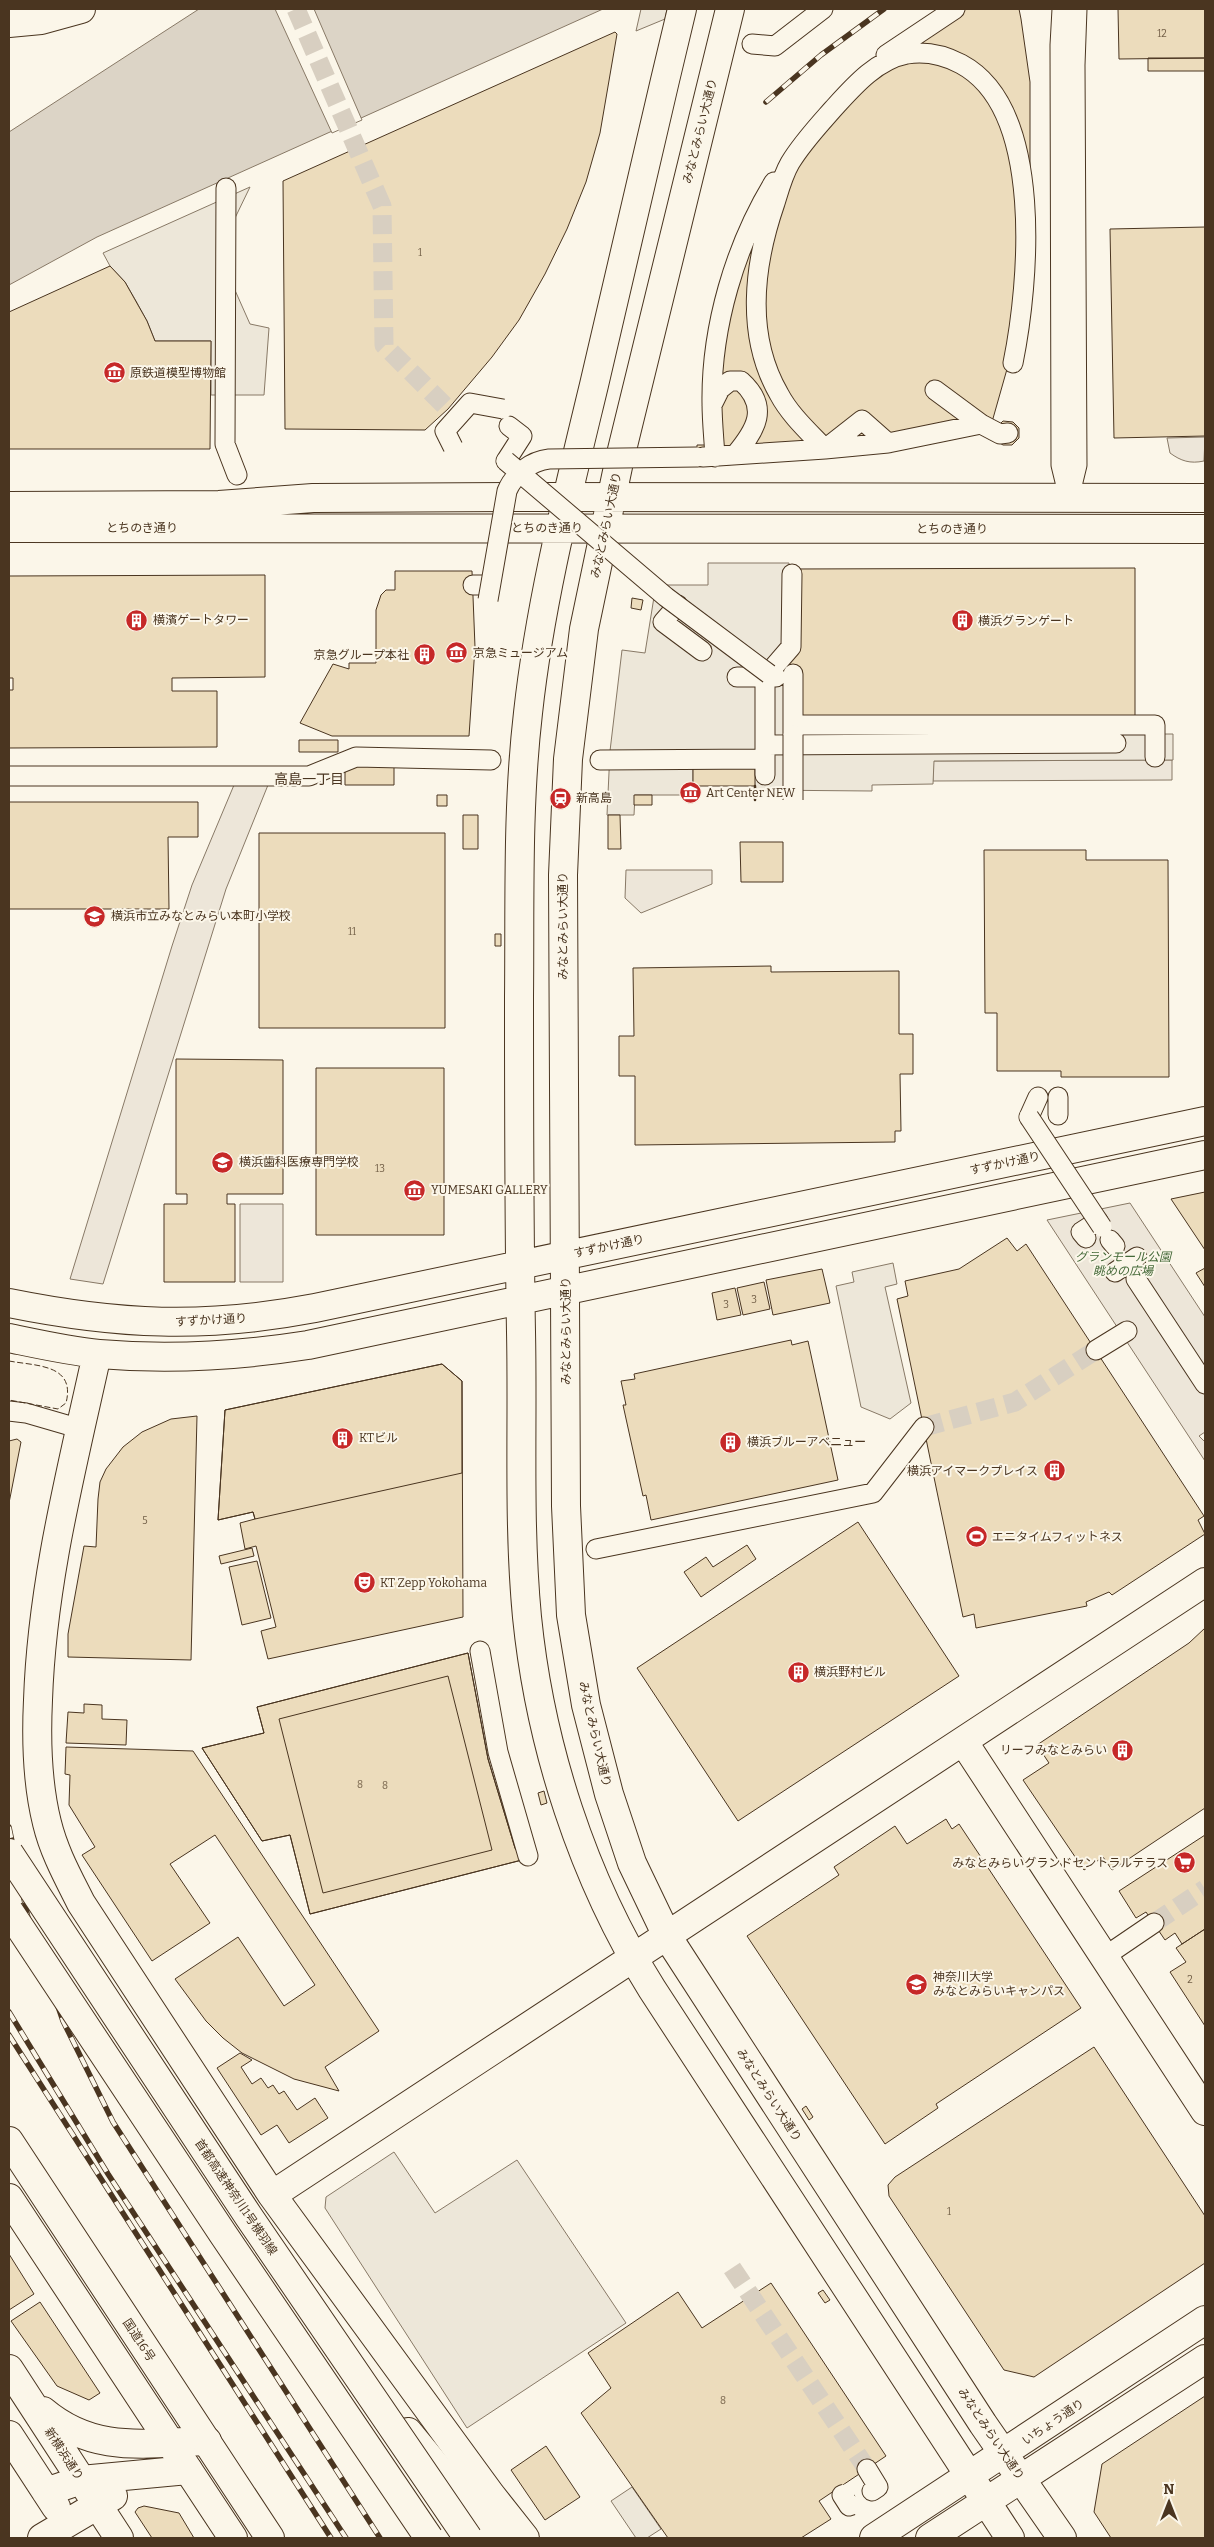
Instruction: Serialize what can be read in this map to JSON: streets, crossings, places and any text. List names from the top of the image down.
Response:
{
  "streets": {
    "main road": [
      "みなとみらい大通り",
      "とちのき通り",
      "すずかけ通り",
      "首都高速神奈川1号横羽線",
      "国道16号",
      "いちょう通り",
      "新横浜通り"
    ]
  },
  "crossings": [
    ["みなとみらい大通り", "とちのき通り"],
    ["みなとみらい大通り", "すずかけ通り"],
    ["みなとみらい大通り", "いちょう通り"]
  ],
  "districts": ["高島一丁目"],
  "parks": ["グランモール公園 眺めの広場"],
  "places": {
    "museum": [
      "原鉄道模型博物館",
      "京急ミュージアム",
      "Art Center NEW",
      "YUMESAKI GALLERY"
    ],
    "building": [
      "横濱ゲートタワー",
      "横浜グランゲート",
      "京急グループ本社",
      "KTビル",
      "横浜ブルーアベニュー",
      "横浜アイマークプレイス",
      "横浜野村ビル",
      "リーフみなとみらい"
    ],
    "station": ["新高島"],
    "school or university": ["横浜市立みなとみらい本町小学校", "横浜歯科医療専門学校", "神奈川大学 みなとみらいキャンパス"],
    "sports": ["エニタイムフィットネス"],
    "theatre": ["KT Zepp Yokohama"],
    "supermarket": ["みなとみらいグランドセントラルテラス"]
  },
  "house_numbers": [
    "12",
    "1",
    "11",
    "13",
    "3",
    "3",
    "5",
    "8",
    "8",
    "2",
    "1",
    "8"
  ],
  "north": "top"
}
